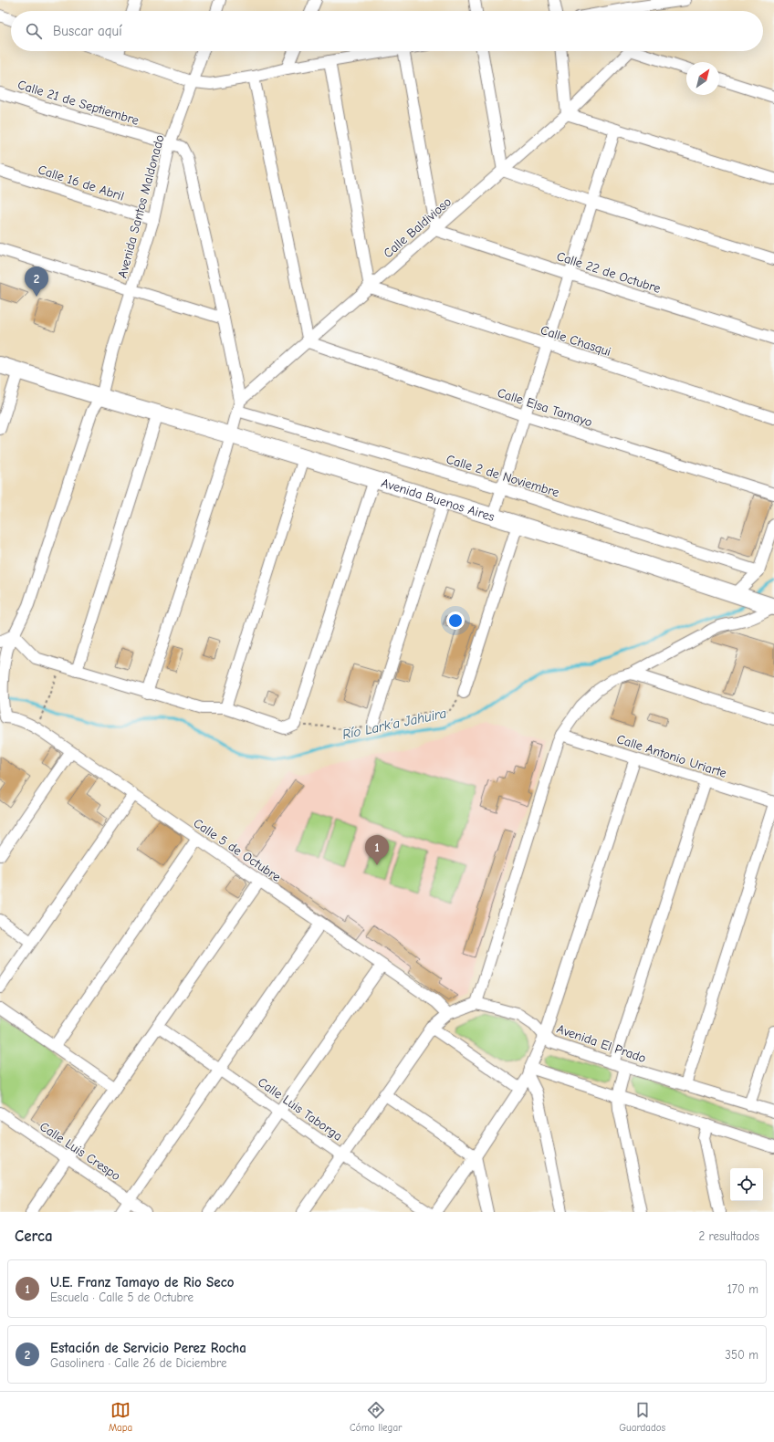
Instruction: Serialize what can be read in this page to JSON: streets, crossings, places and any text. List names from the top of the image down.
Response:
{
  "streets": {
    "highway": ["Avenida Buenos Aires"],
    "street": [
      "Calle 21 de Septiembre",
      "Calle 16 de Abril",
      "Avenida Santos Maldonado",
      "Calle Baldivioso",
      "Calle 22 de Octubre",
      "Calle Chasqui",
      "Calle Elsa Tamayo",
      "Calle 2 de Noviembre",
      "Calle Antonio Uriarte",
      "Calle 5 de Octubre",
      "Avenida El Prado",
      "Calle Luis Taborga",
      "Calle Luis Crespo"
    ]
  },
  "crossings": [
    ["Calle 21 de Septiembre", "Avenida Santos Maldonado"],
    ["Calle 21 de Septiembre", "Calle Baldivioso"],
    ["Calle 21 de Septiembre", "Calle 2 de Noviembre"],
    ["Calle 16 de Abril", "Avenida Santos Maldonado"],
    ["Avenida Santos Maldonado", "Avenida Buenos Aires"],
    ["Avenida Santos Maldonado", "Calle 5 de Octubre"],
    ["Calle Baldivioso", "Calle 22 de Octubre"],
    ["Calle Baldivioso", "Calle Chasqui"],
    ["Calle Baldivioso", "Calle Elsa Tamayo"],
    ["Calle Baldivioso", "Calle 2 de Noviembre"]
  ],
  "water": ["Río Lark’a Jahuira"],
  "north": "top right",
  "page": {
    "search": "Buscar aquí",
    "pins": ["2", "1"],
    "heading": ["Cerca", "2 resultados"],
    "list": [
      {
        "mark": "1",
        "name": "U.E. Franz Tamayo de Rio Seco",
        "note": "Escuela · Calle 5 de Octubre",
        "value": "170 m"
      },
      {
        "mark": "2",
        "name": "Estación de Servicio Perez Rocha",
        "note": "Gasolinera · Calle 26 de Diciembre",
        "value": "350 m"
      }
    ],
    "nav": ["Mapa", "Cómo llegar", "Guardados"]
  }
}
